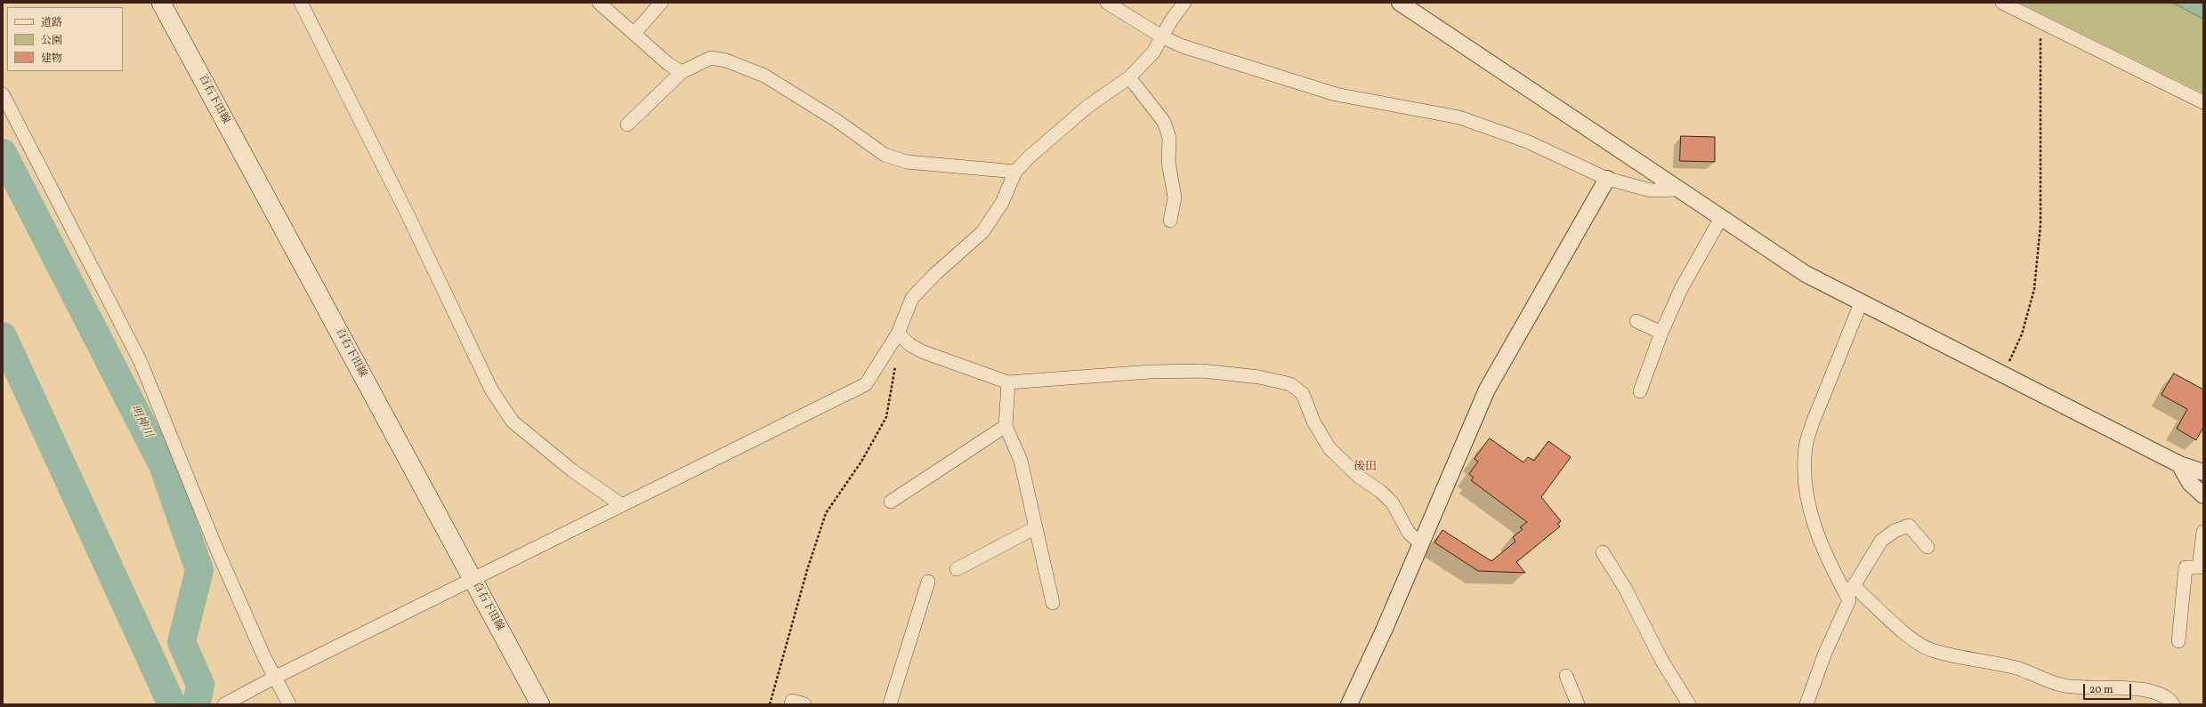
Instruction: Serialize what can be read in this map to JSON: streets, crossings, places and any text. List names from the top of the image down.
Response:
{
  "streets": {
    "main road": ["百石下田線"]
  },
  "districts": ["後田"],
  "water": ["明神川"],
  "legend": ["道路", "公園", "建物"],
  "scale_bar": "20 m"
}
